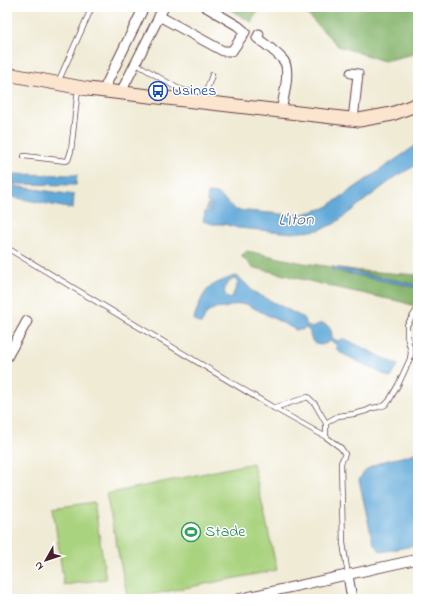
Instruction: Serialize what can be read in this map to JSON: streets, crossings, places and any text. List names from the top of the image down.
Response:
{
  "water": ["L'Iton"],
  "places": {
    "bus stop": ["Usines"],
    "sports": ["Stade"]
  },
  "north": "bottom left"
}
